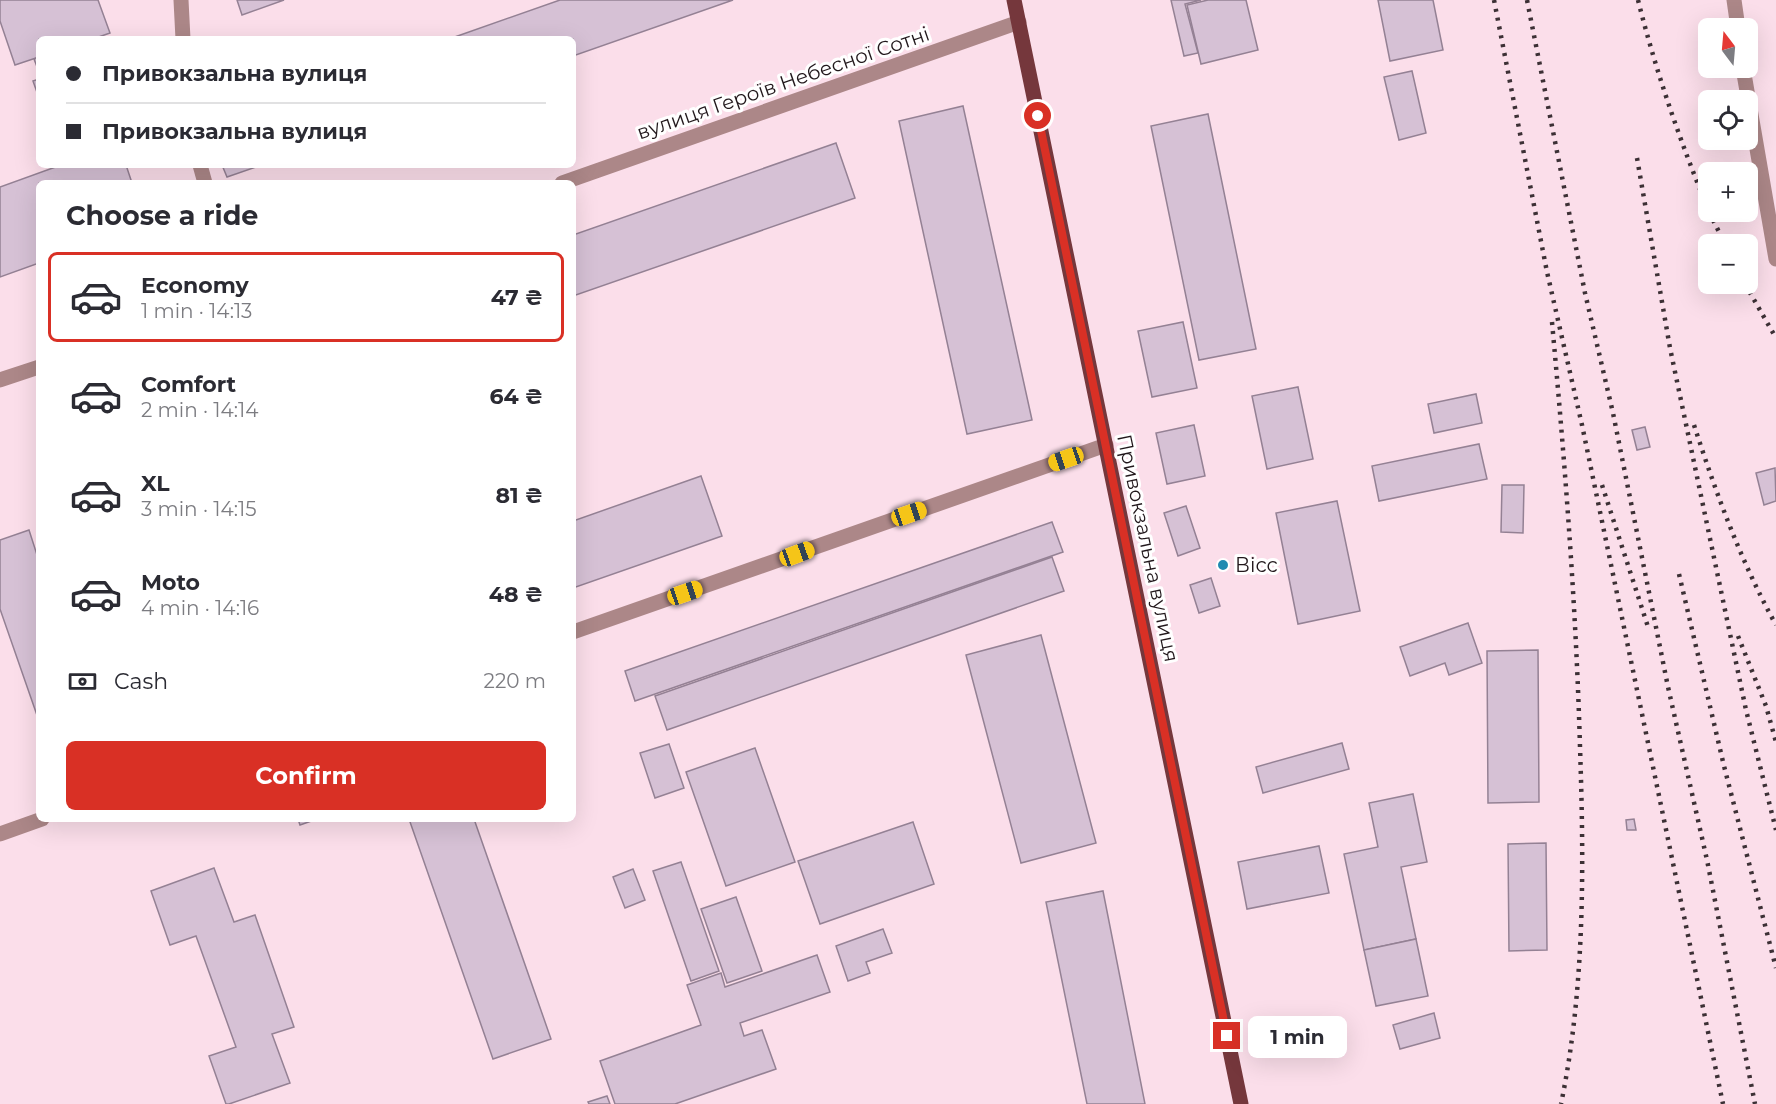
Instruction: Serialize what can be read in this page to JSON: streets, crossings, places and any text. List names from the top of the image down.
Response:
{
  "streets": {
    "main road": ["Привокзальна вулиця"],
    "street": ["вулиця Героїв Небесної Сотні"]
  },
  "crossings": [
    ["вулиця Героїв Небесної Сотні", "Привокзальна вулиця"]
  ],
  "places": ["Вісс"],
  "north": "top",
  "page": {
    "map_buttons": ["+", "−"],
    "banner": ["Привокзальна вулиця", "Привокзальна вулиця"],
    "heading": "Choose a ride",
    "list": [
      {
        "name": "Economy",
        "note": "1 min · 14:13",
        "value": "47 ₴"
      },
      {
        "name": "Comfort",
        "note": "2 min · 14:14",
        "value": "64 ₴"
      },
      {
        "name": "XL",
        "note": "3 min · 14:15",
        "value": "81 ₴"
      },
      {
        "name": "Moto",
        "note": "4 min · 14:16",
        "value": "48 ₴"
      }
    ],
    "pay": ["Cash", "220 m"],
    "buttons": "Confirm",
    "bubble": "1 min"
  }
}
